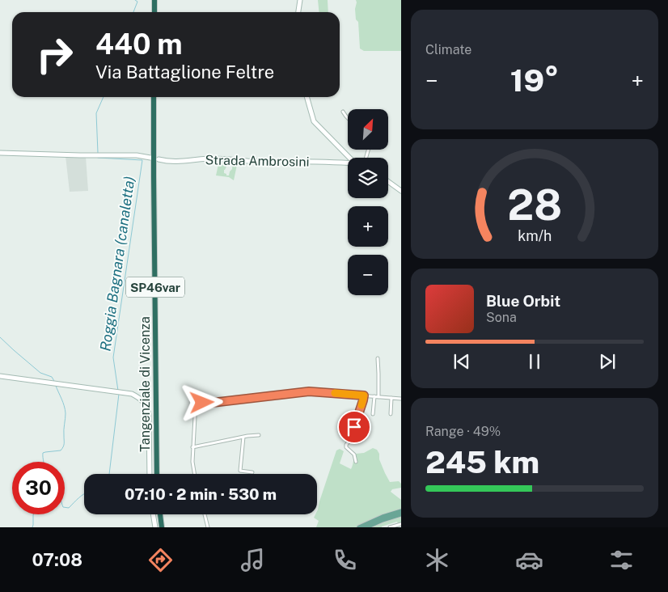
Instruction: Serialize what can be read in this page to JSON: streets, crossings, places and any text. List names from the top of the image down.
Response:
{
  "streets": {
    "highway": ["SP46var", "Tangenziale di Vicenza"],
    "street": ["Strada Ambrosini"]
  },
  "water": ["Roggia Bagnara (canaletta)"],
  "north": "top right",
  "page": {
    "tile": [
      "Climate",
      ["Range · 49%", "245 km"]
    ],
    "turn": ["440 m", "Via Battaglione Feltre"],
    "heat": ["−", "19°", "+"],
    "map_buttons": ["+", "−"],
    "song": ["Blue Orbit", "Sona"],
    "limit": "30",
    "trip": "07:10 · 2 min · 530 m",
    "tabs": "07:08",
    "gauge": ["28", "km/h"]
  }
}
